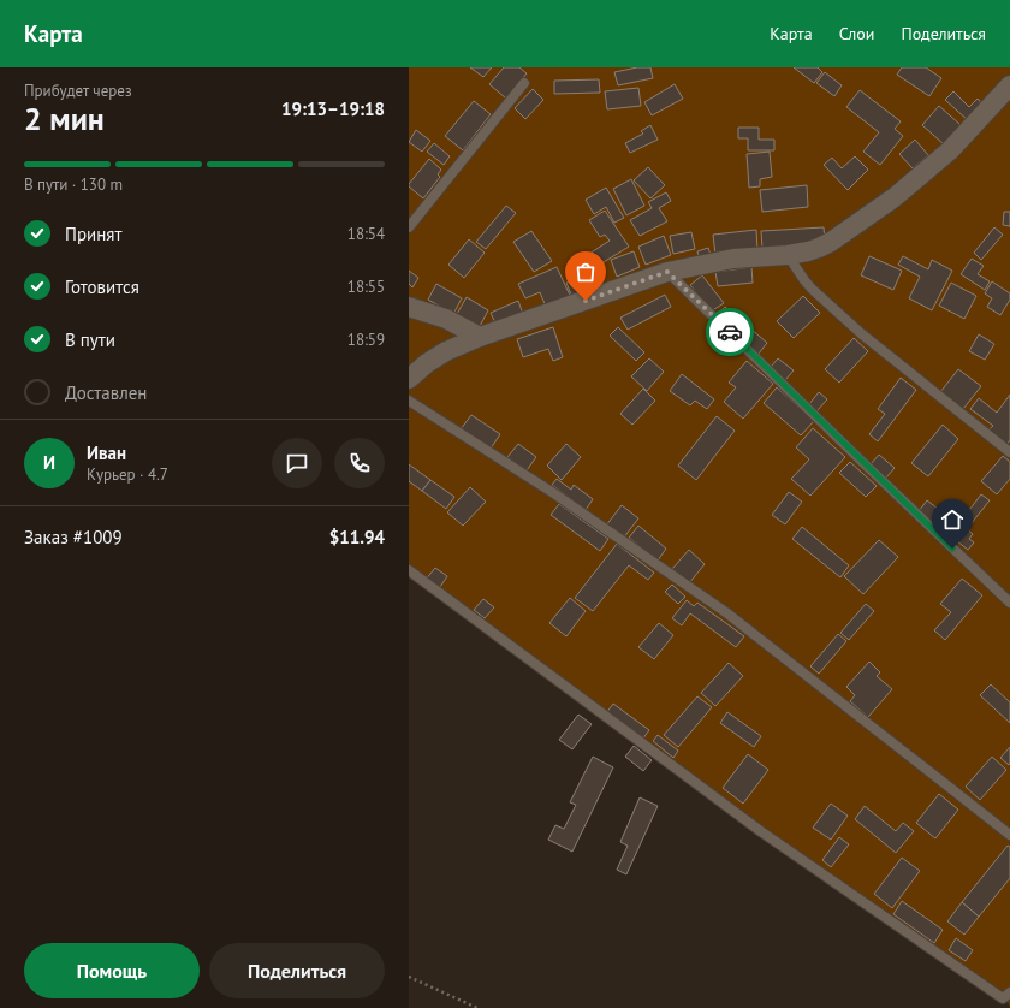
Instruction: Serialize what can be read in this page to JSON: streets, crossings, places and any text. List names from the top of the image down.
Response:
{
  "page": {
    "header": "Карта",
    "nav": ["Карта", "Слои", "Поделиться"],
    "heading": ["2 мин", "Прибудет через", "19:13–19:18"],
    "panel": [
      "Иван",
      "Курьер · 4.7",
      "Заказ #1009",
      "$11.94"
    ],
    "bar": "В пути · 130 m",
    "list": [
      ["Принят", "18:54"],
      ["Готовится", "18:55"],
      ["В пути", "18:59"],
      "Доставлен"
    ],
    "round": "И",
    "buttons": ["Помощь", "Поделиться"]
  }
}
